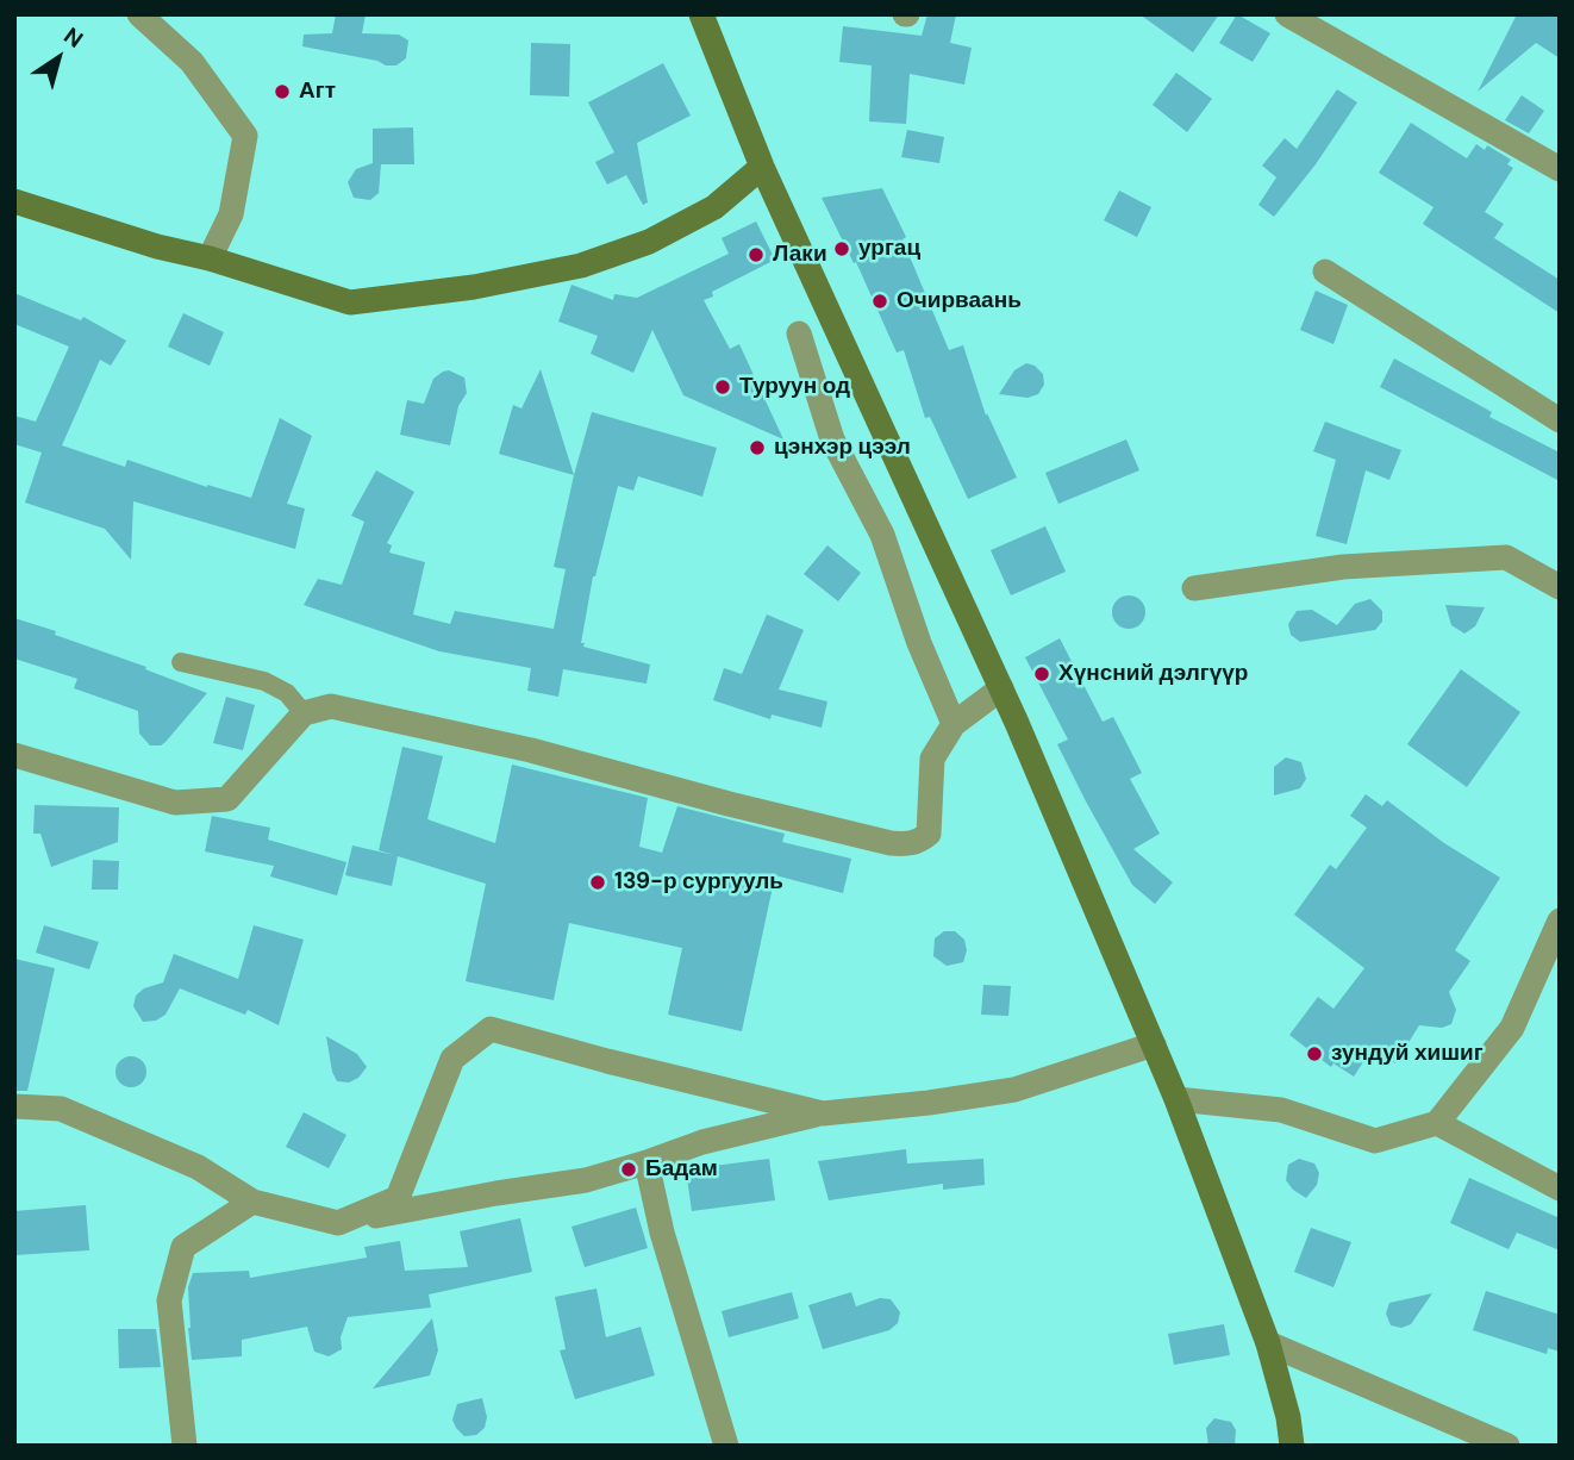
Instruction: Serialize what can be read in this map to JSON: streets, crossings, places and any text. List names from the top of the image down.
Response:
{
  "places": [
    "Агт",
    "ургац",
    "Лаки",
    "Очирваань",
    "Туруун од",
    "цэнхэр цээл",
    "Хүнсний дэлгүүр",
    "139-р сургууль",
    "зундуй хишиг",
    "Бадам"
  ],
  "north": "top right"
}
